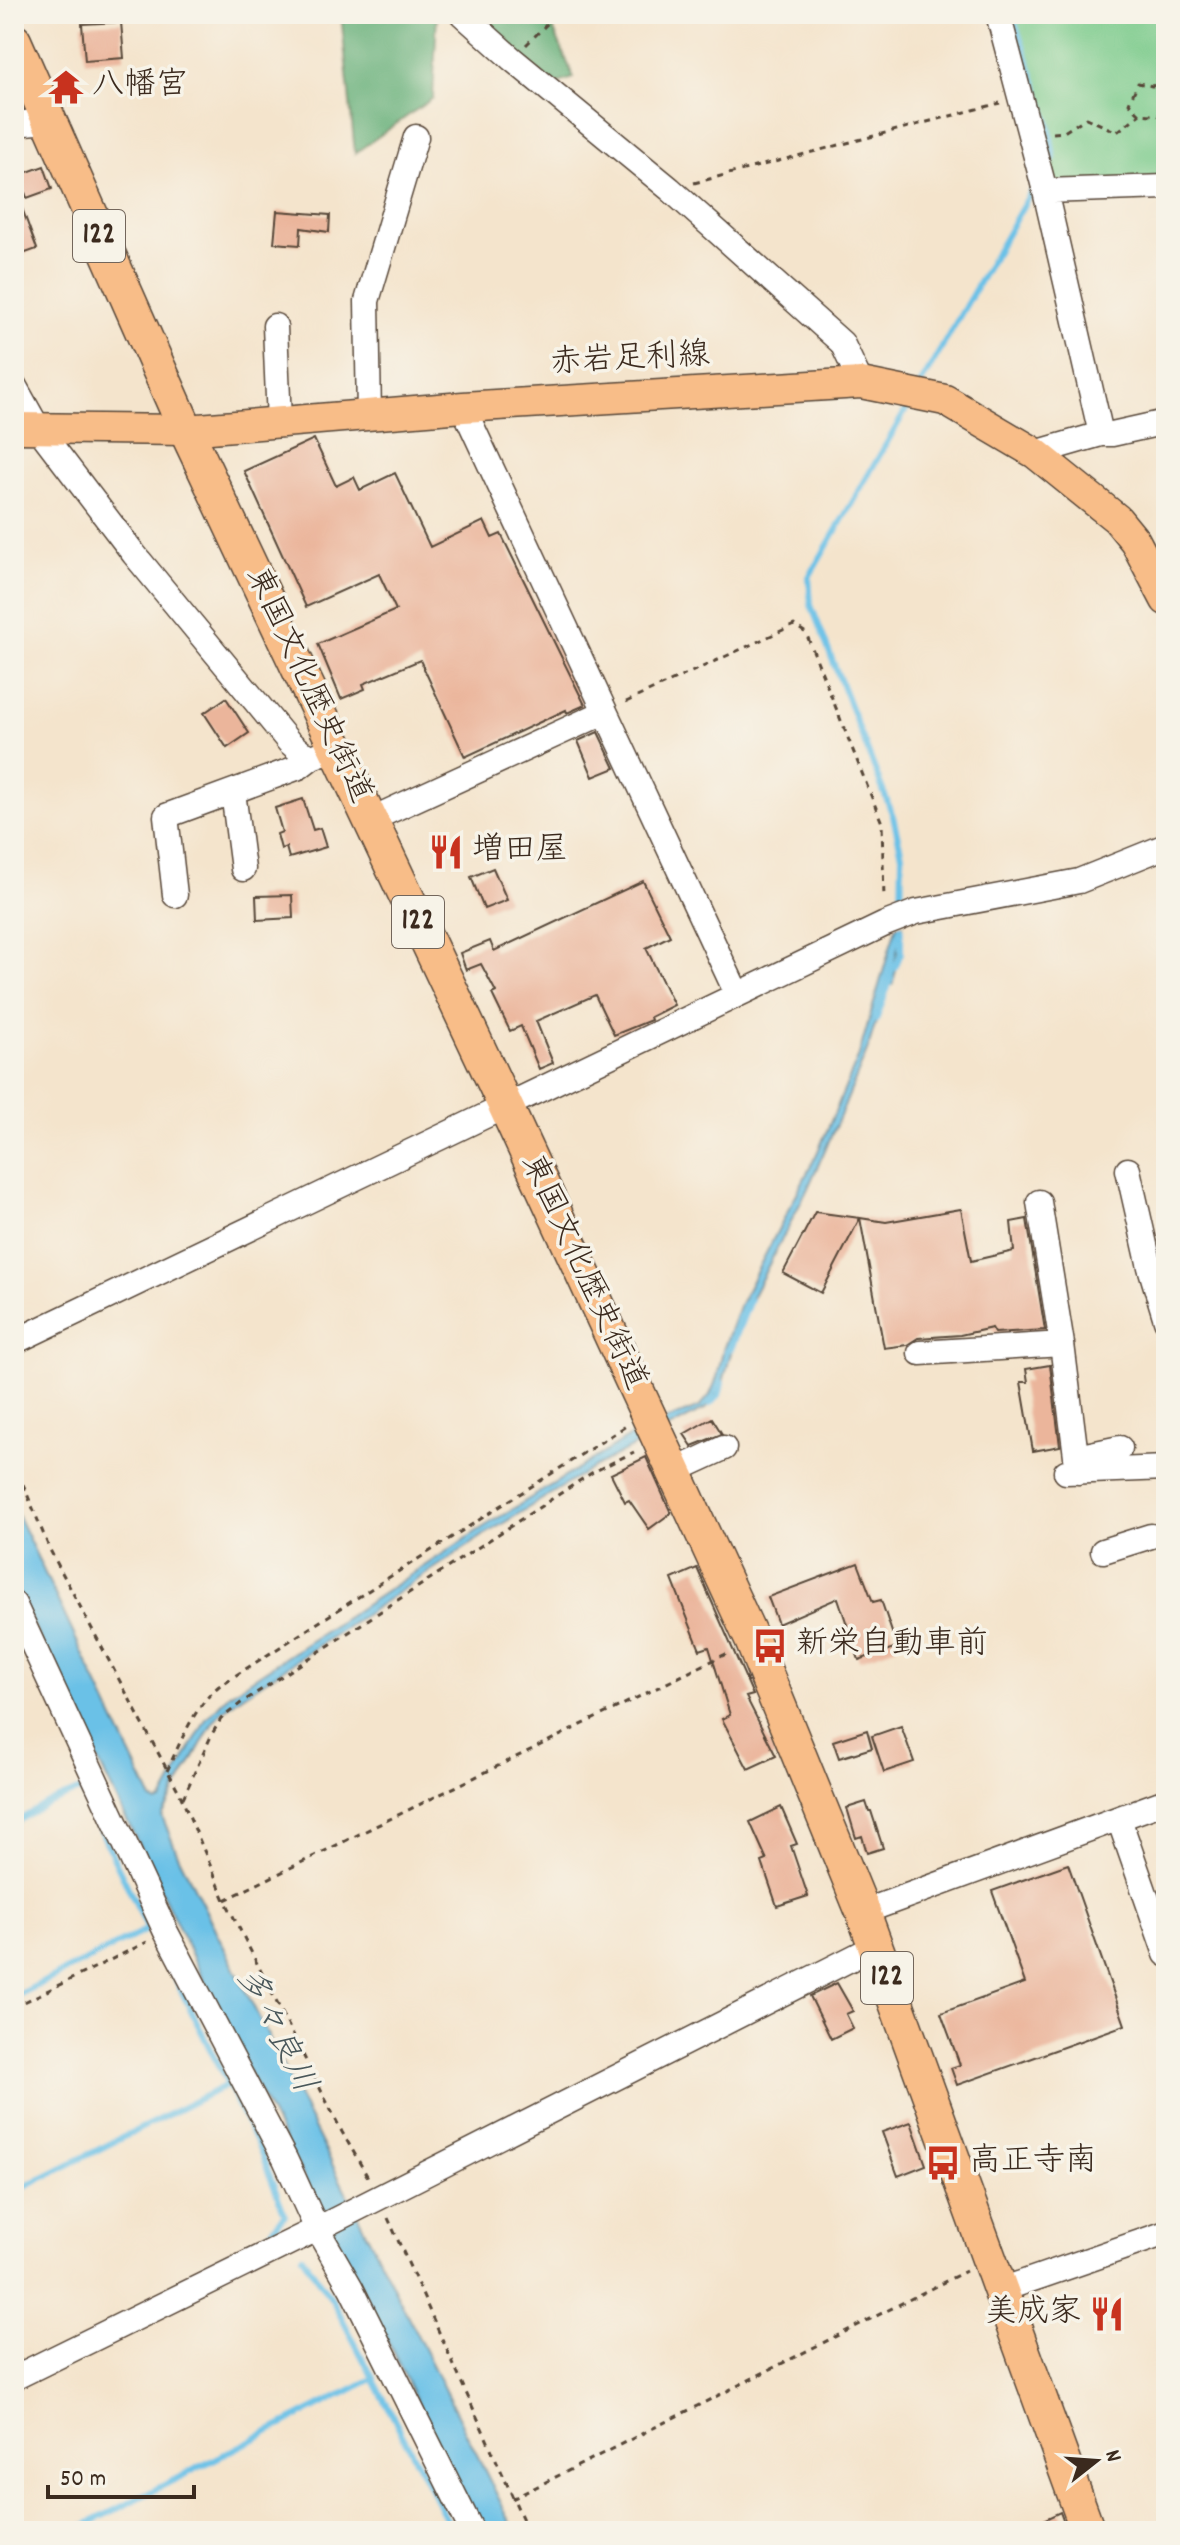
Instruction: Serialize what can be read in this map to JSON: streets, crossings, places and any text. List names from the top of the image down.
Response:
{
  "streets": {
    "highway": ["122", "東国文化歴史街道"],
    "main road": ["赤岩足利線"]
  },
  "crossings": [
    ["赤岩足利線", "東国文化歴史街道"]
  ],
  "water": ["多々良川"],
  "places": {
    "temple": ["八幡宮"],
    "restaurant": ["増田屋", "美成家"],
    "bus stop": ["新栄自動車前", "高正寺南"]
  },
  "scale_bar": "50 m",
  "north": "right"
}
